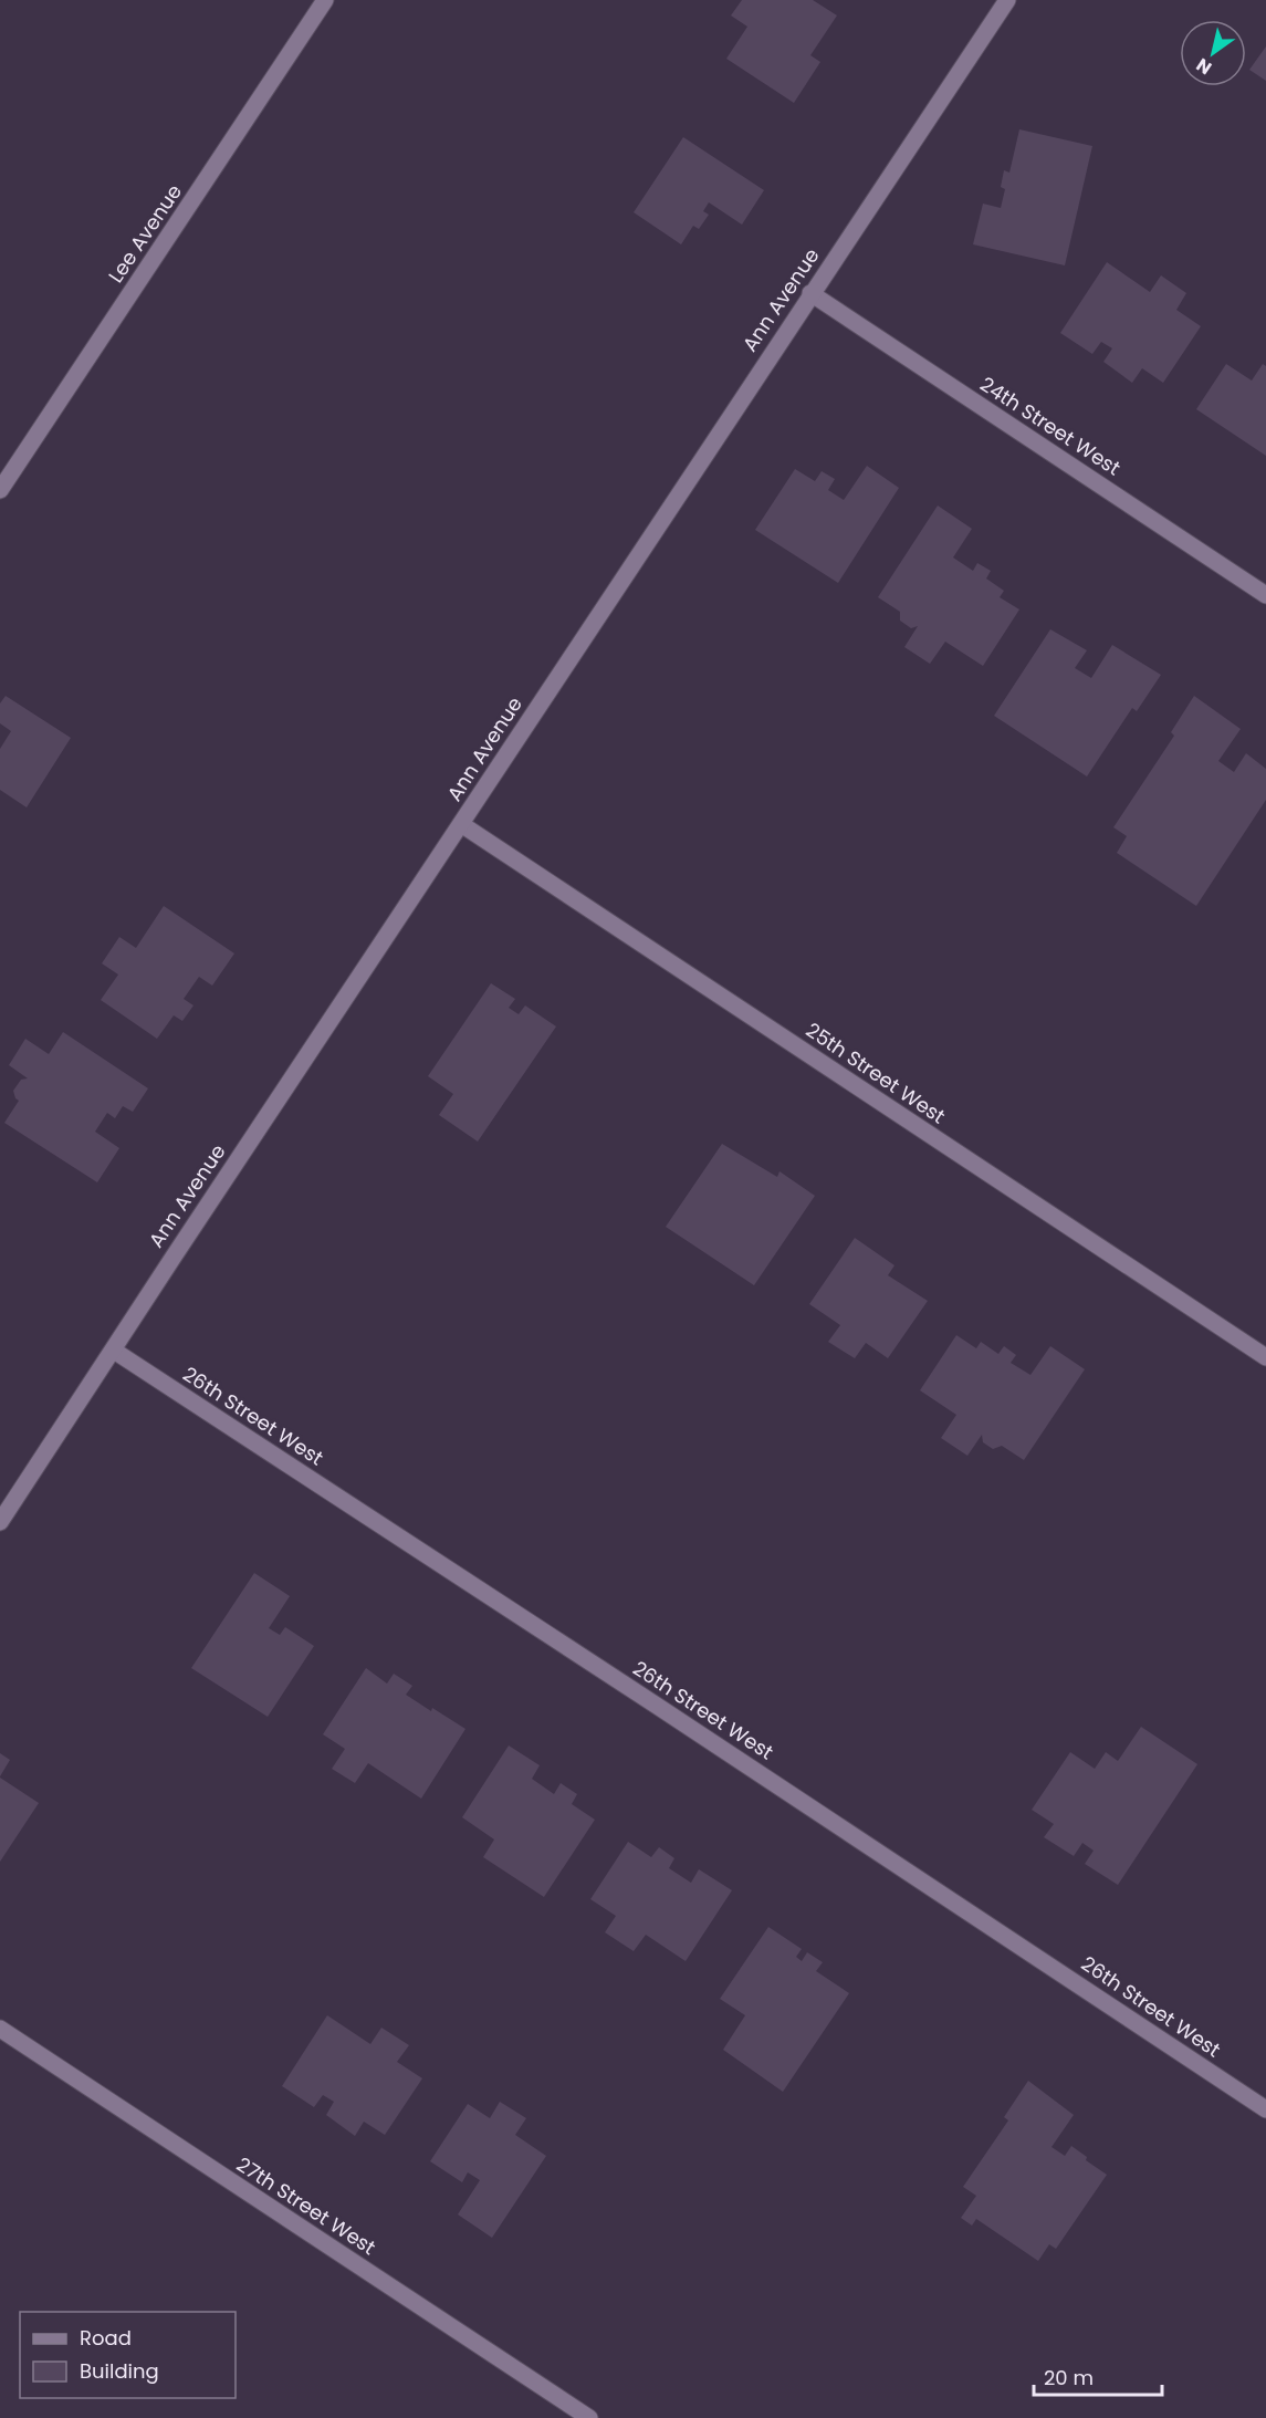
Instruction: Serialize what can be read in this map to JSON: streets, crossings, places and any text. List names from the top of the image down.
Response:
{
  "streets": {
    "street": [
      "Lee Avenue",
      "Ann Avenue",
      "24th Street West",
      "25th Street West",
      "26th Street West",
      "27th Street West"
    ]
  },
  "crossings": [
    ["Ann Avenue", "24th Street West"],
    ["Ann Avenue", "25th Street West"],
    ["Ann Avenue", "26th Street West"]
  ],
  "legend": ["Road", "Building"],
  "scale_bar": "20 m",
  "north": "bottom left"
}
